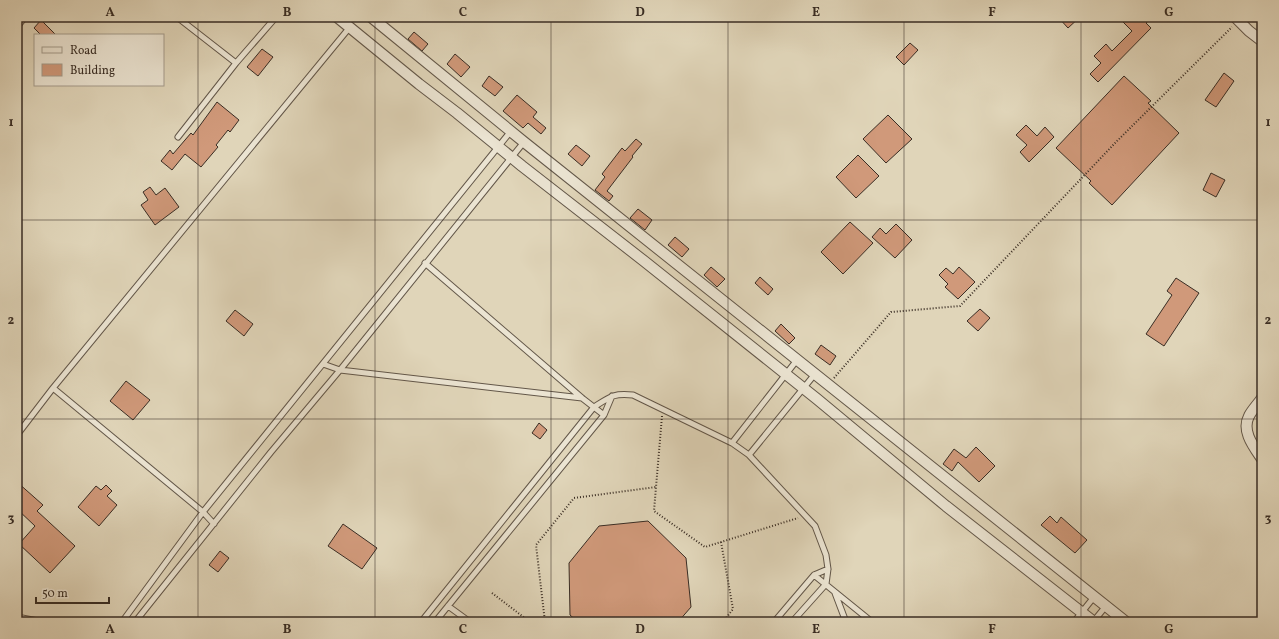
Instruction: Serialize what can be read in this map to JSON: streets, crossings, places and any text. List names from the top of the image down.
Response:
{
  "legend": ["Road", "Building"],
  "scale_bar": "50 m",
  "grid": {
    "columns": [
      "A",
      "B",
      "C",
      "D",
      "E",
      "F",
      "G"
    ],
    "rows": ["1", "2", "3"]
  }
}
